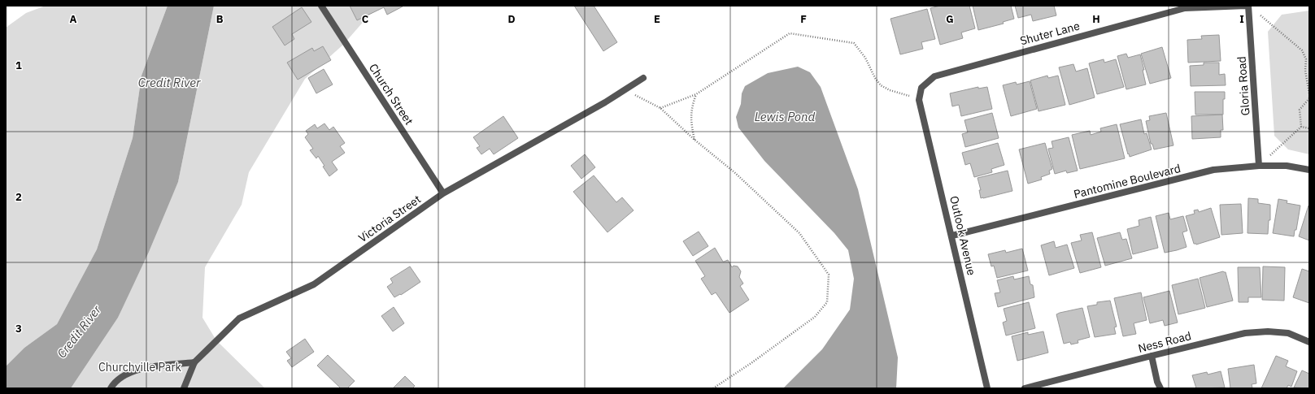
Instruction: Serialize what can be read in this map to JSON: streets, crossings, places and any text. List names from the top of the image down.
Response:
{
  "streets": {
    "street": [
      "Shuter Lane",
      "Gloria Road",
      "Church Street",
      "Pantomine Boulevard",
      "Victoria Street",
      "Outlook Avenue",
      "Ness Road"
    ]
  },
  "crossings": [
    ["Shuter Lane", "Gloria Road"],
    ["Shuter Lane", "Outlook Avenue"],
    ["Gloria Road", "Pantomine Boulevard"],
    ["Church Street", "Victoria Street"],
    ["Pantomine Boulevard", "Outlook Avenue"]
  ],
  "water": ["Credit River", "Lewis Pond"],
  "parks": ["Churchville Park"],
  "grid": {
    "columns": [
      "A",
      "B",
      "C",
      "D",
      "E",
      "F",
      "G",
      "H",
      "I"
    ],
    "rows": ["1", "2", "3"]
  }
}
